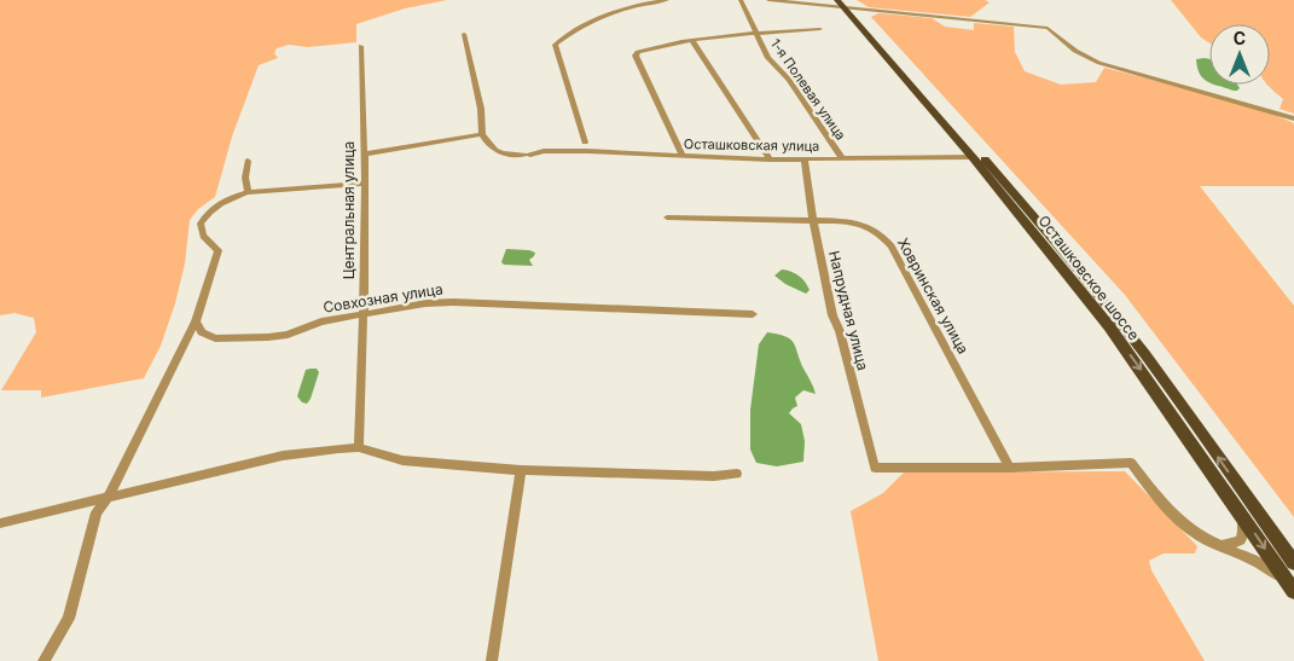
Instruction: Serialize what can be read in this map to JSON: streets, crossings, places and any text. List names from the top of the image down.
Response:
{
  "streets": {
    "main road": ["Осташковское шоссе"],
    "street": [
      "1-я Полевая улица",
      "Осташковская улица",
      "Центральная улица",
      "Ховринская улица",
      "Совхозная улица",
      "Напрудная улица"
    ]
  },
  "crossings": [
    ["1-я Полевая улица", "Осташковская улица"],
    ["Осташковская улица", "Осташковское шоссе"],
    ["Осташковская улица", "Напрудная улица"],
    ["Центральная улица", "Совхозная улица"],
    ["Ховринская улица", "Напрудная улица"]
  ],
  "north": "top"
}
